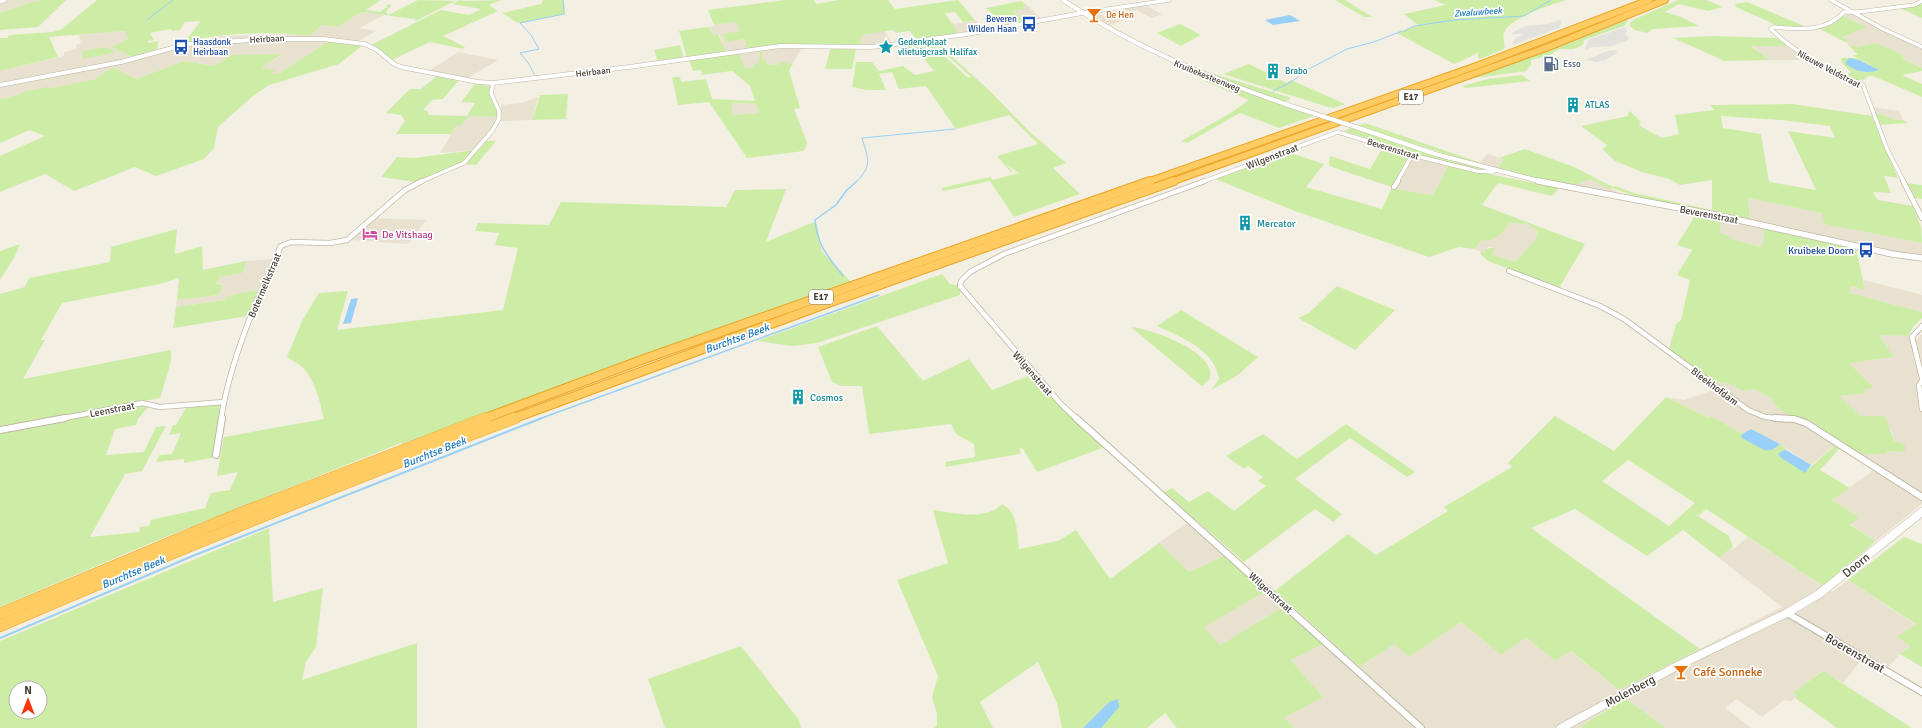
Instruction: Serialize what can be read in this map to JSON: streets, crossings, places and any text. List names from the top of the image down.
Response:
{
  "streets": {
    "highway": ["E17"],
    "street": [
      "Heirbaan",
      "Nieuwe Veldstraat",
      "Kruibekesteenweg",
      "Beverenstraat",
      "Wilgenstraat",
      "Botermelkstraat",
      "Bleekhofdam",
      "Leenstraat",
      "Doorn",
      "Boerenstraat",
      "Molenberg"
    ]
  },
  "crossings": [
    ["Heirbaan", "Kruibekesteenweg"],
    ["Heirbaan", "Botermelkstraat"],
    ["Kruibekesteenweg", "Beverenstraat"],
    ["Beverenstraat", "Wilgenstraat"],
    ["Botermelkstraat", "Leenstraat"],
    ["Doorn", "Boerenstraat"],
    ["Doorn", "Molenberg"],
    ["Boerenstraat", "Molenberg"]
  ],
  "water": ["Zwaluwbeek", "Burchtse Beek"],
  "places": {
    "bar": ["De Hen", "Café Sonneke"],
    "bus stop": ["Beveren Wilden Haan", "Haasdonk Heirbaan", "Kruibeke Doorn"],
    "place": ["Gedenkplaat vlietuigcrash Halifax"],
    "fuel station": ["Esso"],
    "building": [
      "Brabo",
      "ATLAS",
      "Mercator",
      "Cosmos"
    ],
    "hotel": ["De Vitshaag"]
  },
  "north": "top"
}
